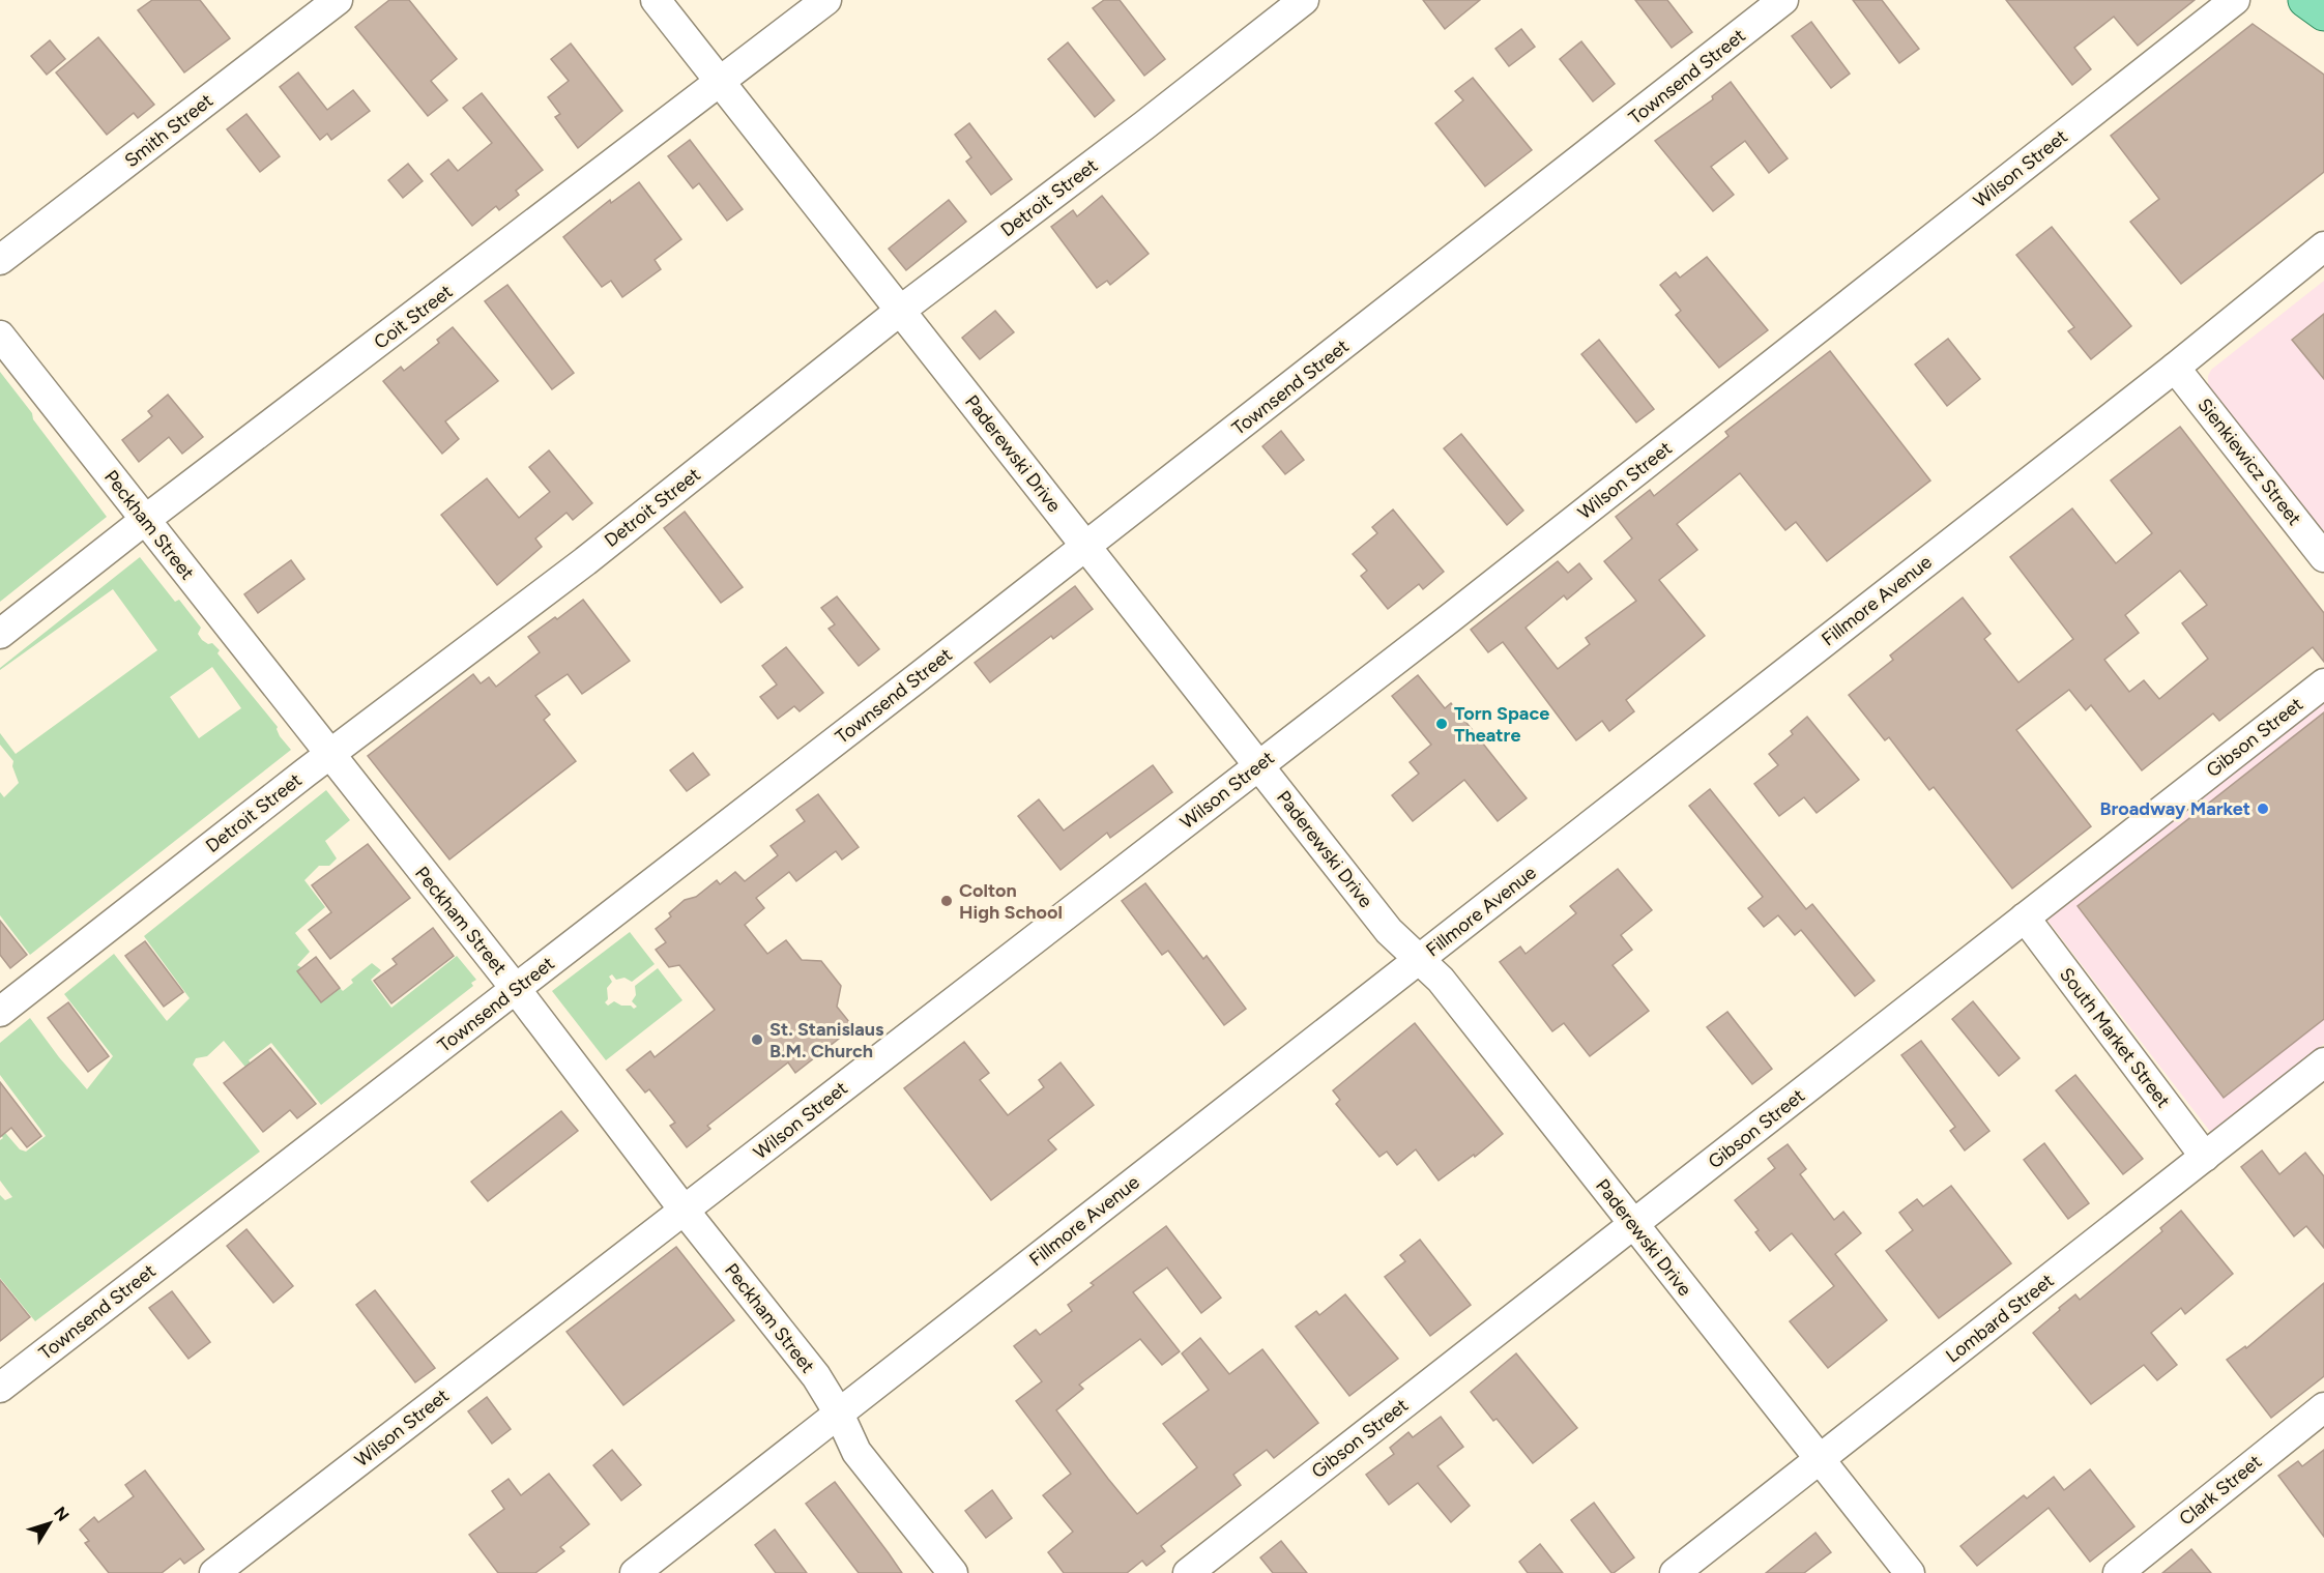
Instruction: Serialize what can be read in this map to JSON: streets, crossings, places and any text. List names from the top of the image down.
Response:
{
  "streets": {
    "street": [
      "Townsend Street",
      "Smith Street",
      "Wilson Street",
      "Detroit Street",
      "Coit Street",
      "Paderewski Drive",
      "Sienkiewicz Street",
      "Peckham Street",
      "Fillmore Avenue",
      "Gibson Street",
      "South Market Street",
      "Lombard Street",
      "Clark Street"
    ]
  },
  "crossings": [
    ["Townsend Street", "Paderewski Drive"],
    ["Townsend Street", "Peckham Street"],
    ["Wilson Street", "Paderewski Drive"],
    ["Wilson Street", "Peckham Street"],
    ["Detroit Street", "Paderewski Drive"],
    ["Detroit Street", "Peckham Street"],
    ["Coit Street", "Paderewski Drive"],
    ["Coit Street", "Peckham Street"],
    ["Paderewski Drive", "Fillmore Avenue"],
    ["Paderewski Drive", "Gibson Street"],
    ["Paderewski Drive", "Lombard Street"],
    ["Sienkiewicz Street", "Fillmore Avenue"],
    ["Peckham Street", "Fillmore Avenue"],
    ["Gibson Street", "South Market Street"],
    ["South Market Street", "Lombard Street"]
  ],
  "places": [
    "Torn Space Theatre",
    "Broadway Market",
    "Colton High School",
    "St. Stanislaus B.M. Church"
  ],
  "north": "top right"
}
